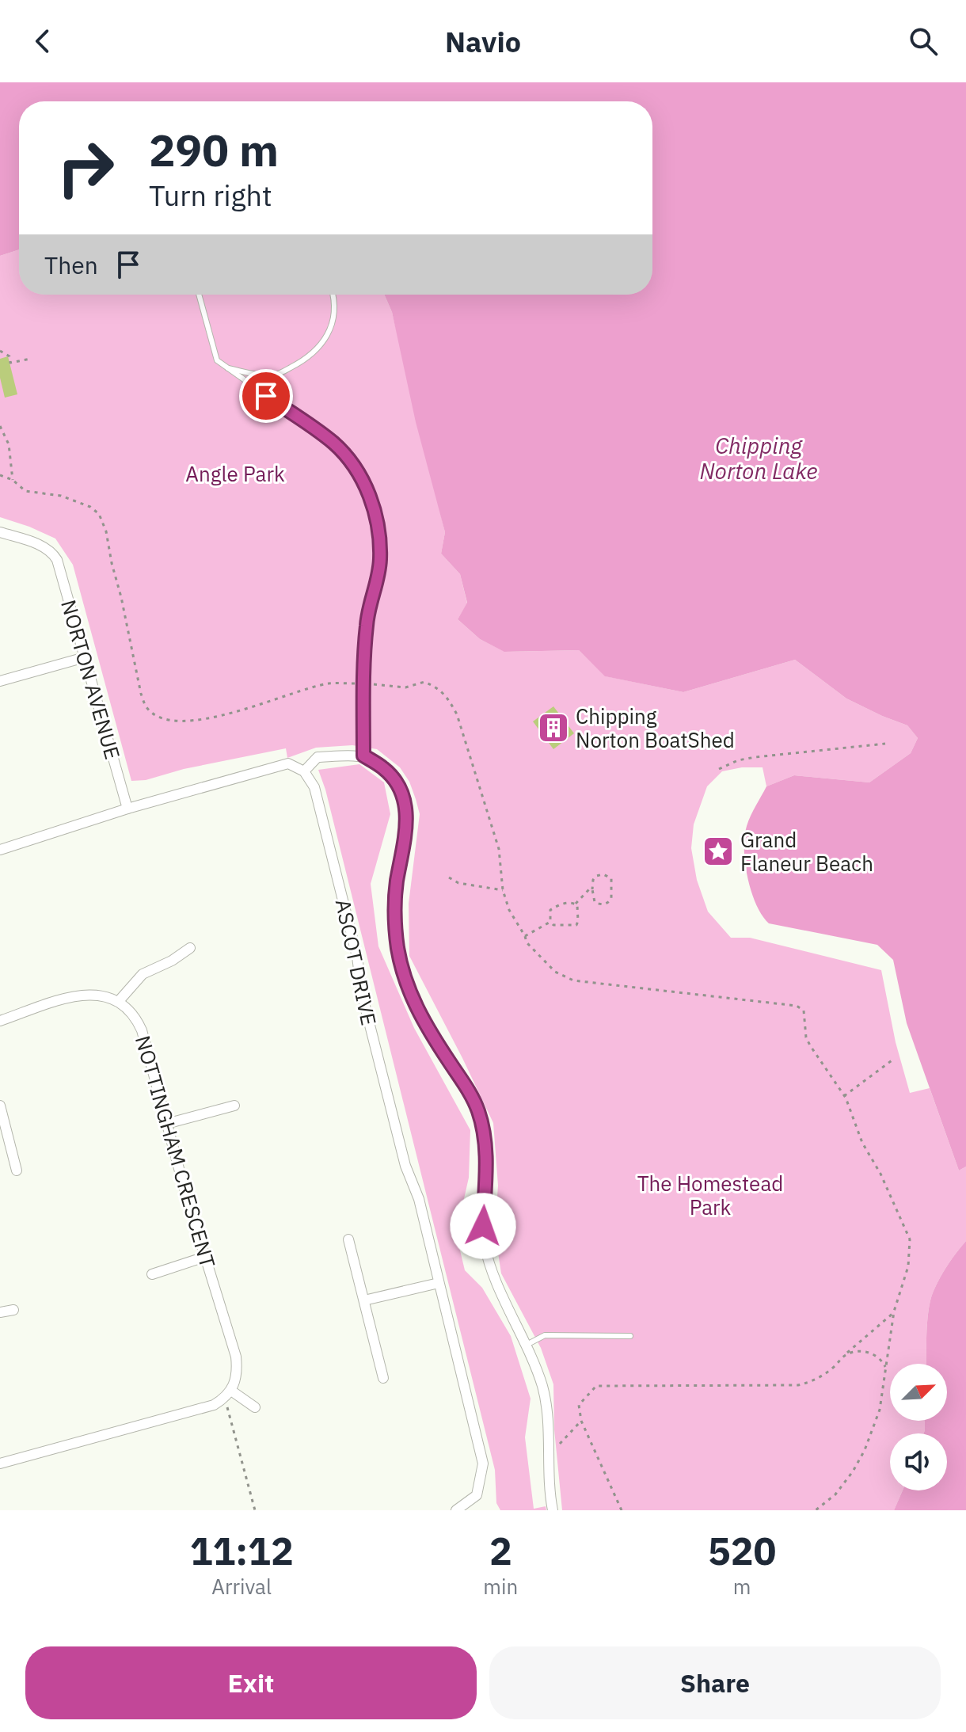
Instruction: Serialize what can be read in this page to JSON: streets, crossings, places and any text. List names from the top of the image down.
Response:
{
  "streets": {
    "street": ["NORTON AVENUE", "ASCOT DRIVE", "NOTTINGHAM CRESCENT"]
  },
  "water": ["Chipping Norton Lake"],
  "parks": ["Angle Park", "The Homestead Park"],
  "places": {
    "building": ["Chipping Norton BoatShed"],
    "place": ["Grand Flaneur Beach"]
  },
  "north": "top right",
  "page": {
    "header": "Navio",
    "turn": ["290 m", "Turn right"],
    "then": "Then",
    "eta": [
      "11:12",
      "Arrival",
      "2",
      "min",
      "520",
      "m"
    ],
    "buttons": ["Exit", "Share"]
  }
}
